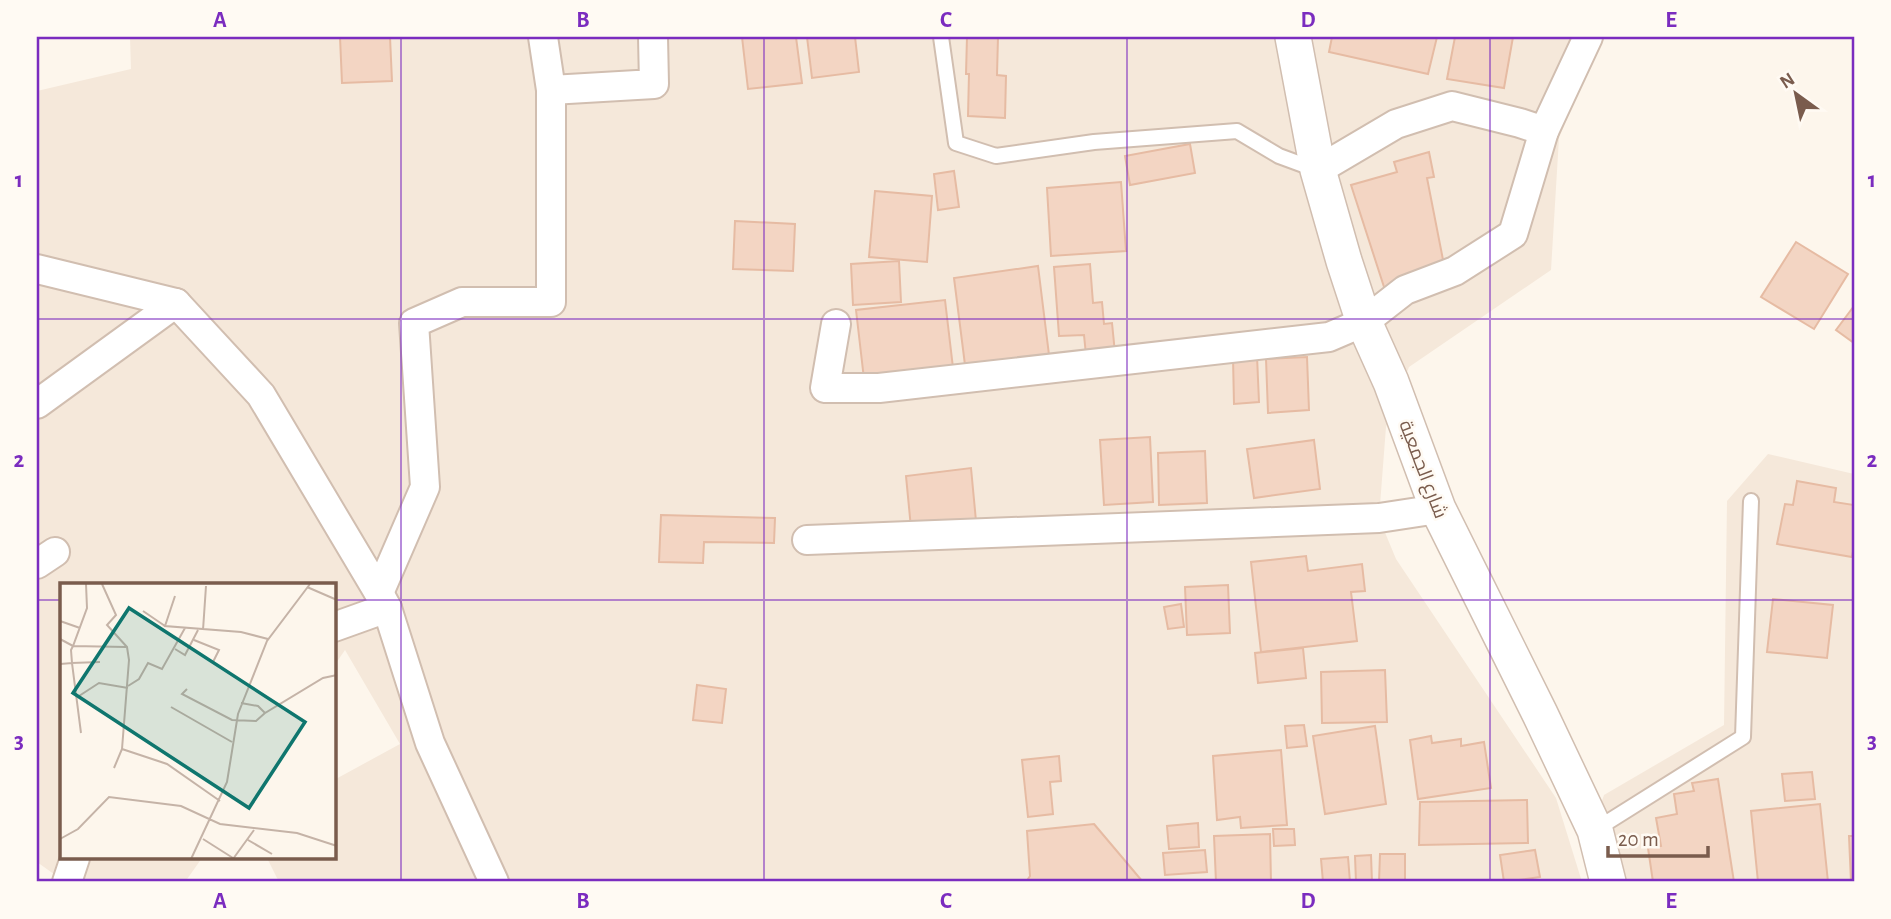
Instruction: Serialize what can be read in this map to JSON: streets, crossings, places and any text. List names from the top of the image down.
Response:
{
  "streets": {
    "street": ["شارع الجمعية"]
  },
  "scale_bar": "20 m",
  "north": "top left",
  "grid": {
    "columns": [
      "A",
      "B",
      "C",
      "D",
      "E"
    ],
    "rows": ["1", "2", "3"]
  }
}
